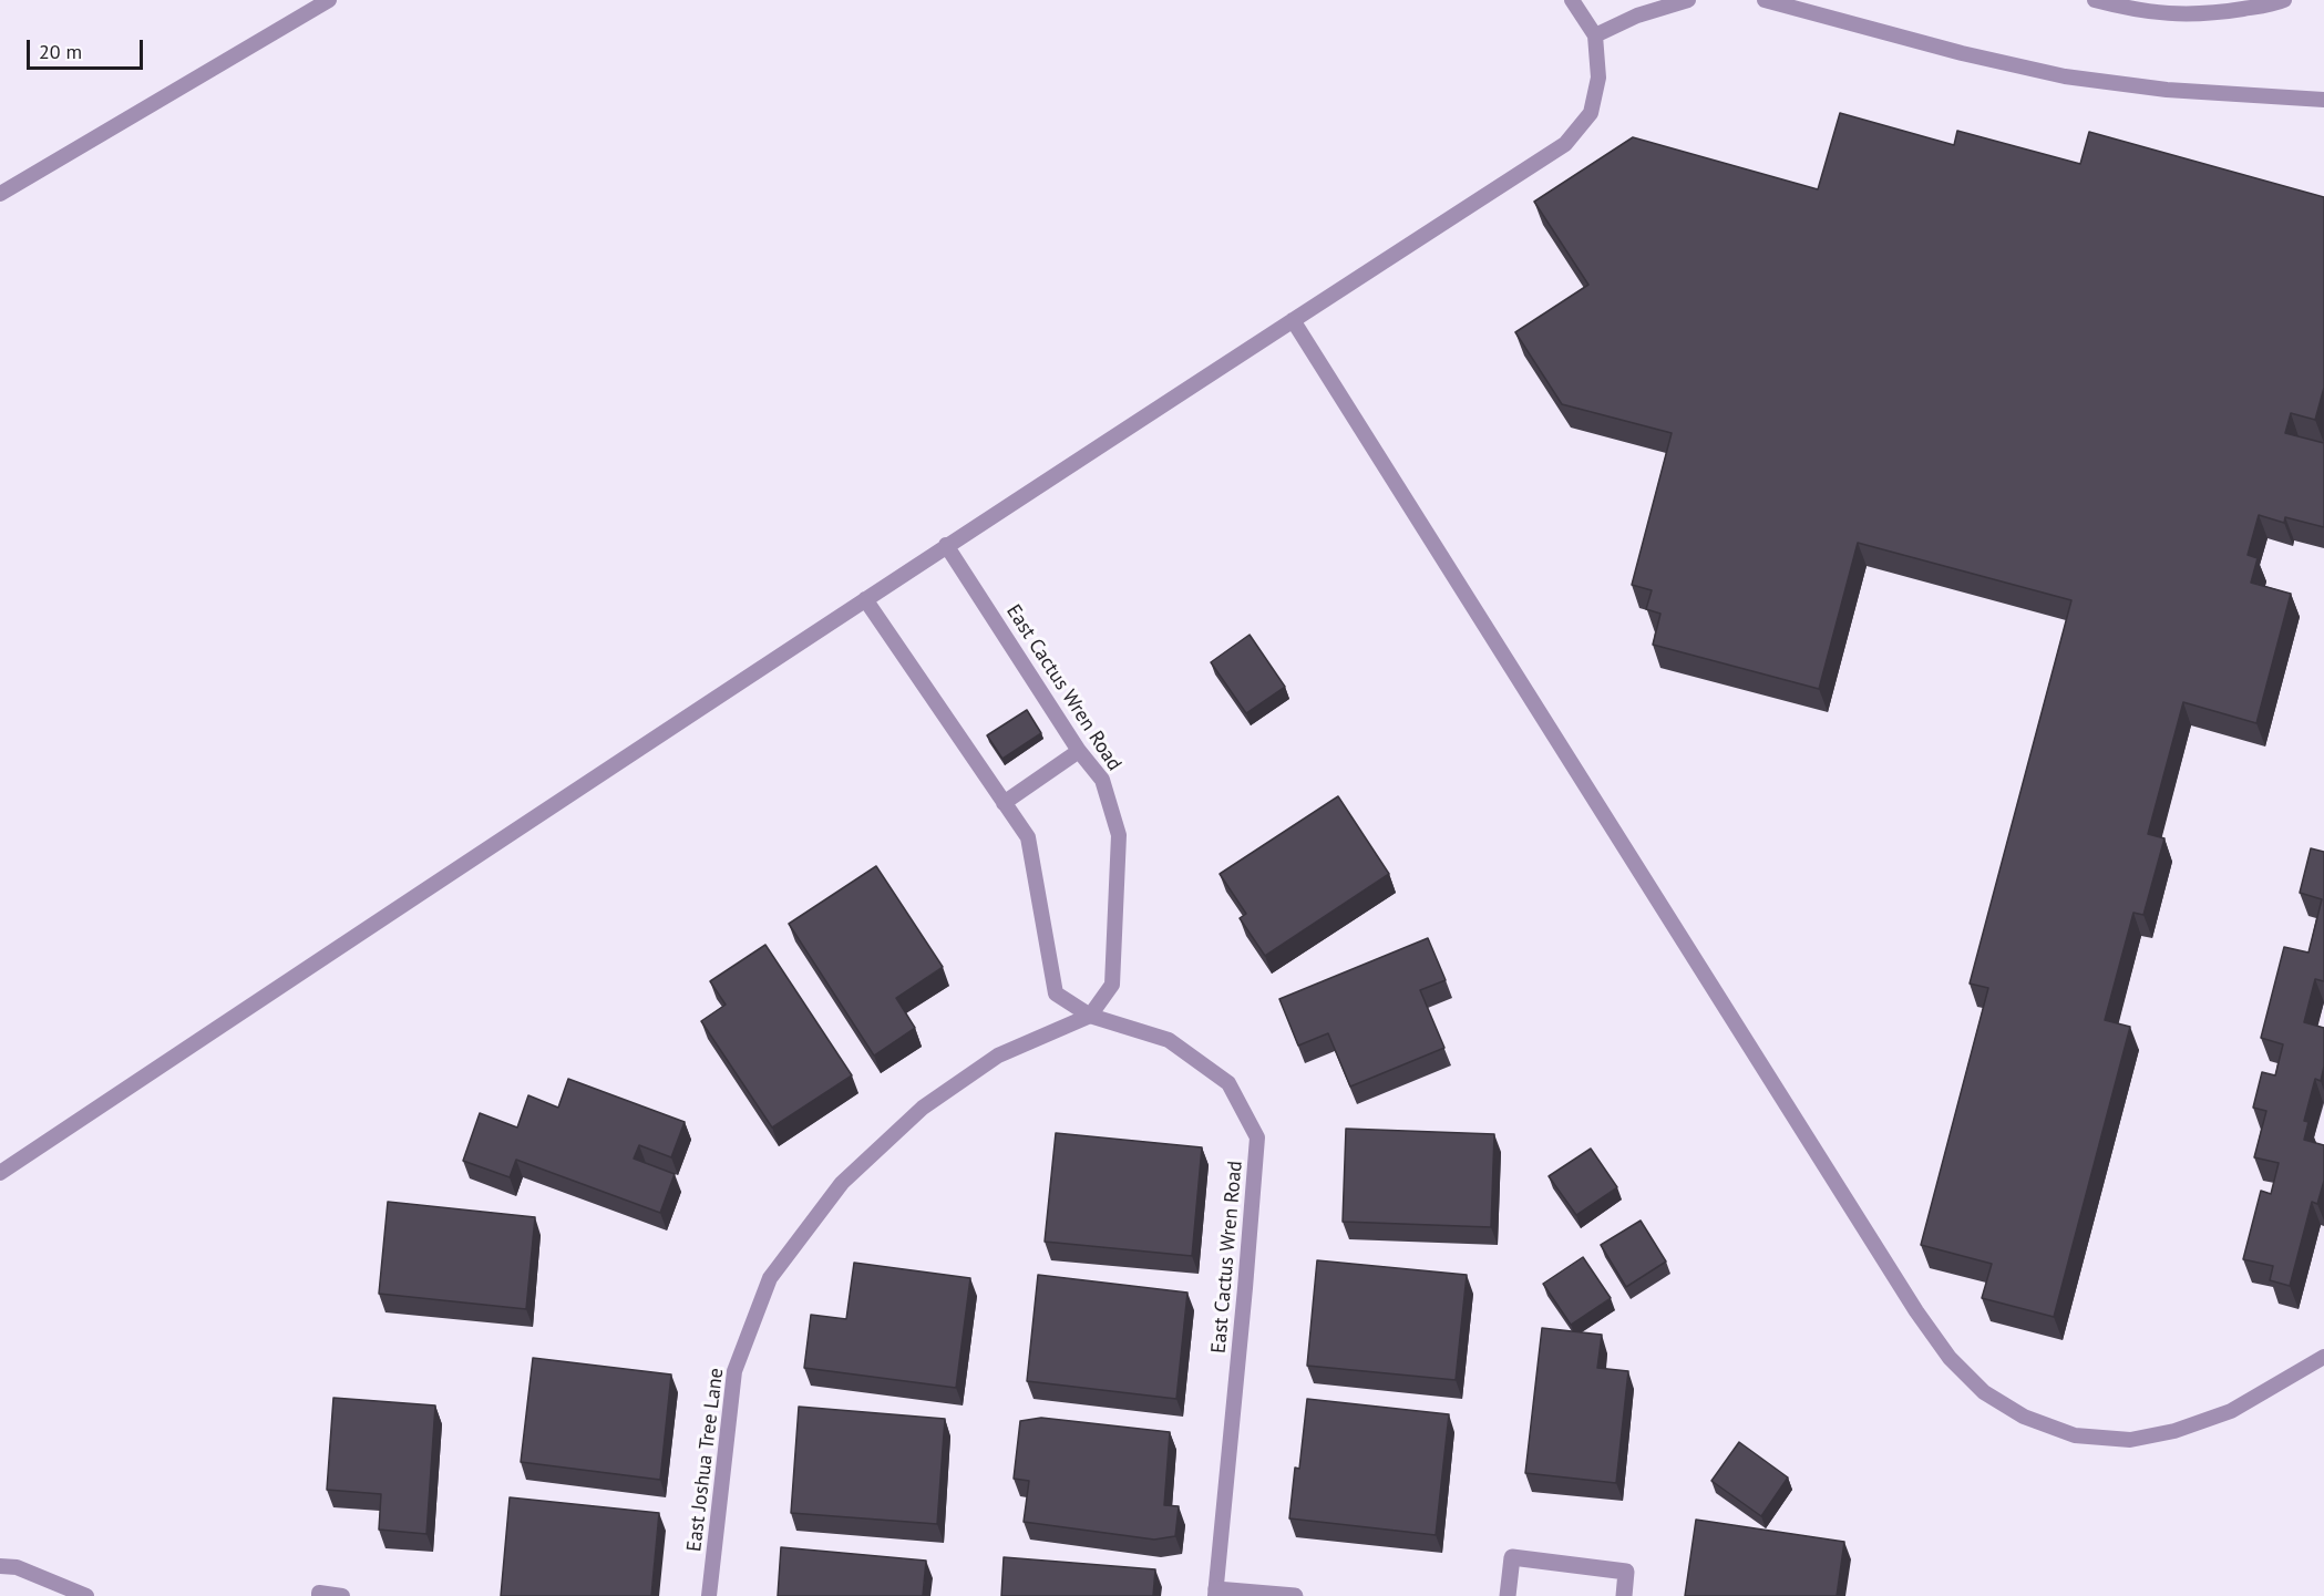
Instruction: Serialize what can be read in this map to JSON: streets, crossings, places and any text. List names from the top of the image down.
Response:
{
  "streets": {
    "lane": ["East Cactus Wren Road", "East Joshua Tree Lane"]
  },
  "crossings": [
    ["East Cactus Wren Road", "East Joshua Tree Lane"]
  ],
  "scale_bar": "20 m"
}
